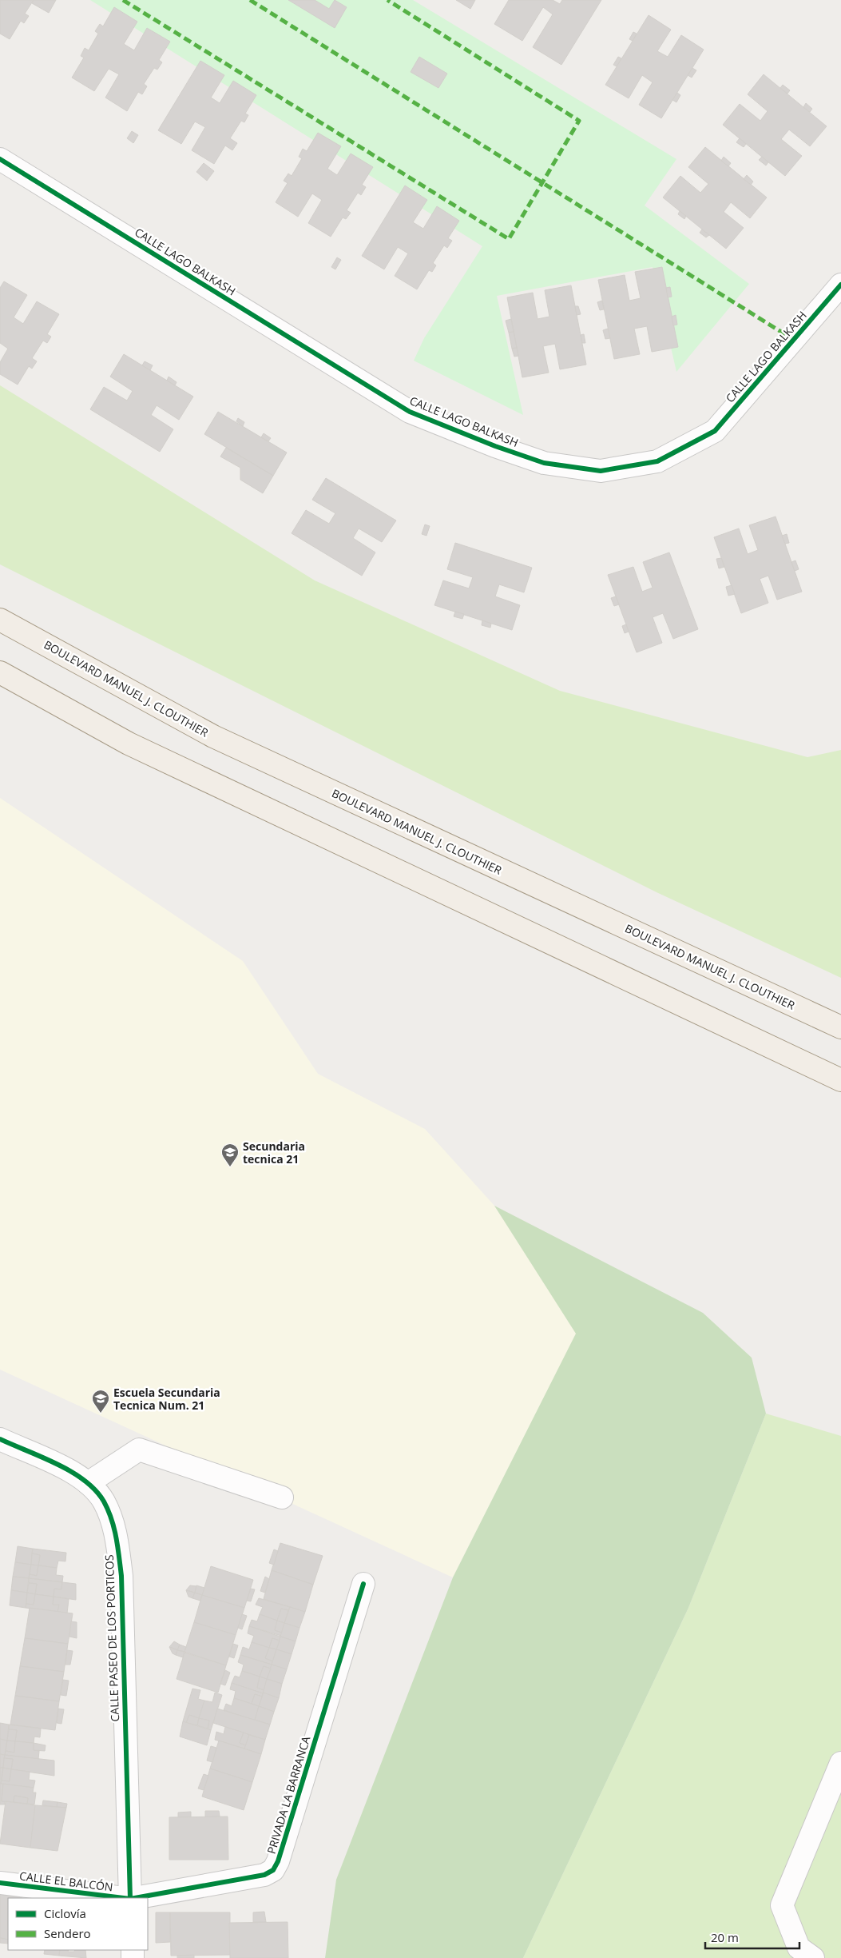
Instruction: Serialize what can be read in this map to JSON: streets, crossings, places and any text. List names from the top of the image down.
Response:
{
  "streets": {
    "main road": ["BOULEVARD MANUEL J. CLOUTHIER"],
    "street": [
      "CALLE LAGO BALKASH",
      "CALLE PASEO DE LOS PORTICOS",
      "PRIVADA LA BARRANCA",
      "CALLE EL BALCÓN"
    ]
  },
  "places": {
    "school or university": ["Secundaria tecnica 21", "Escuela Secundaria Tecnica Num. 21"]
  },
  "legend": ["Ciclovía", "Sendero"],
  "scale_bar": "20 m"
}
